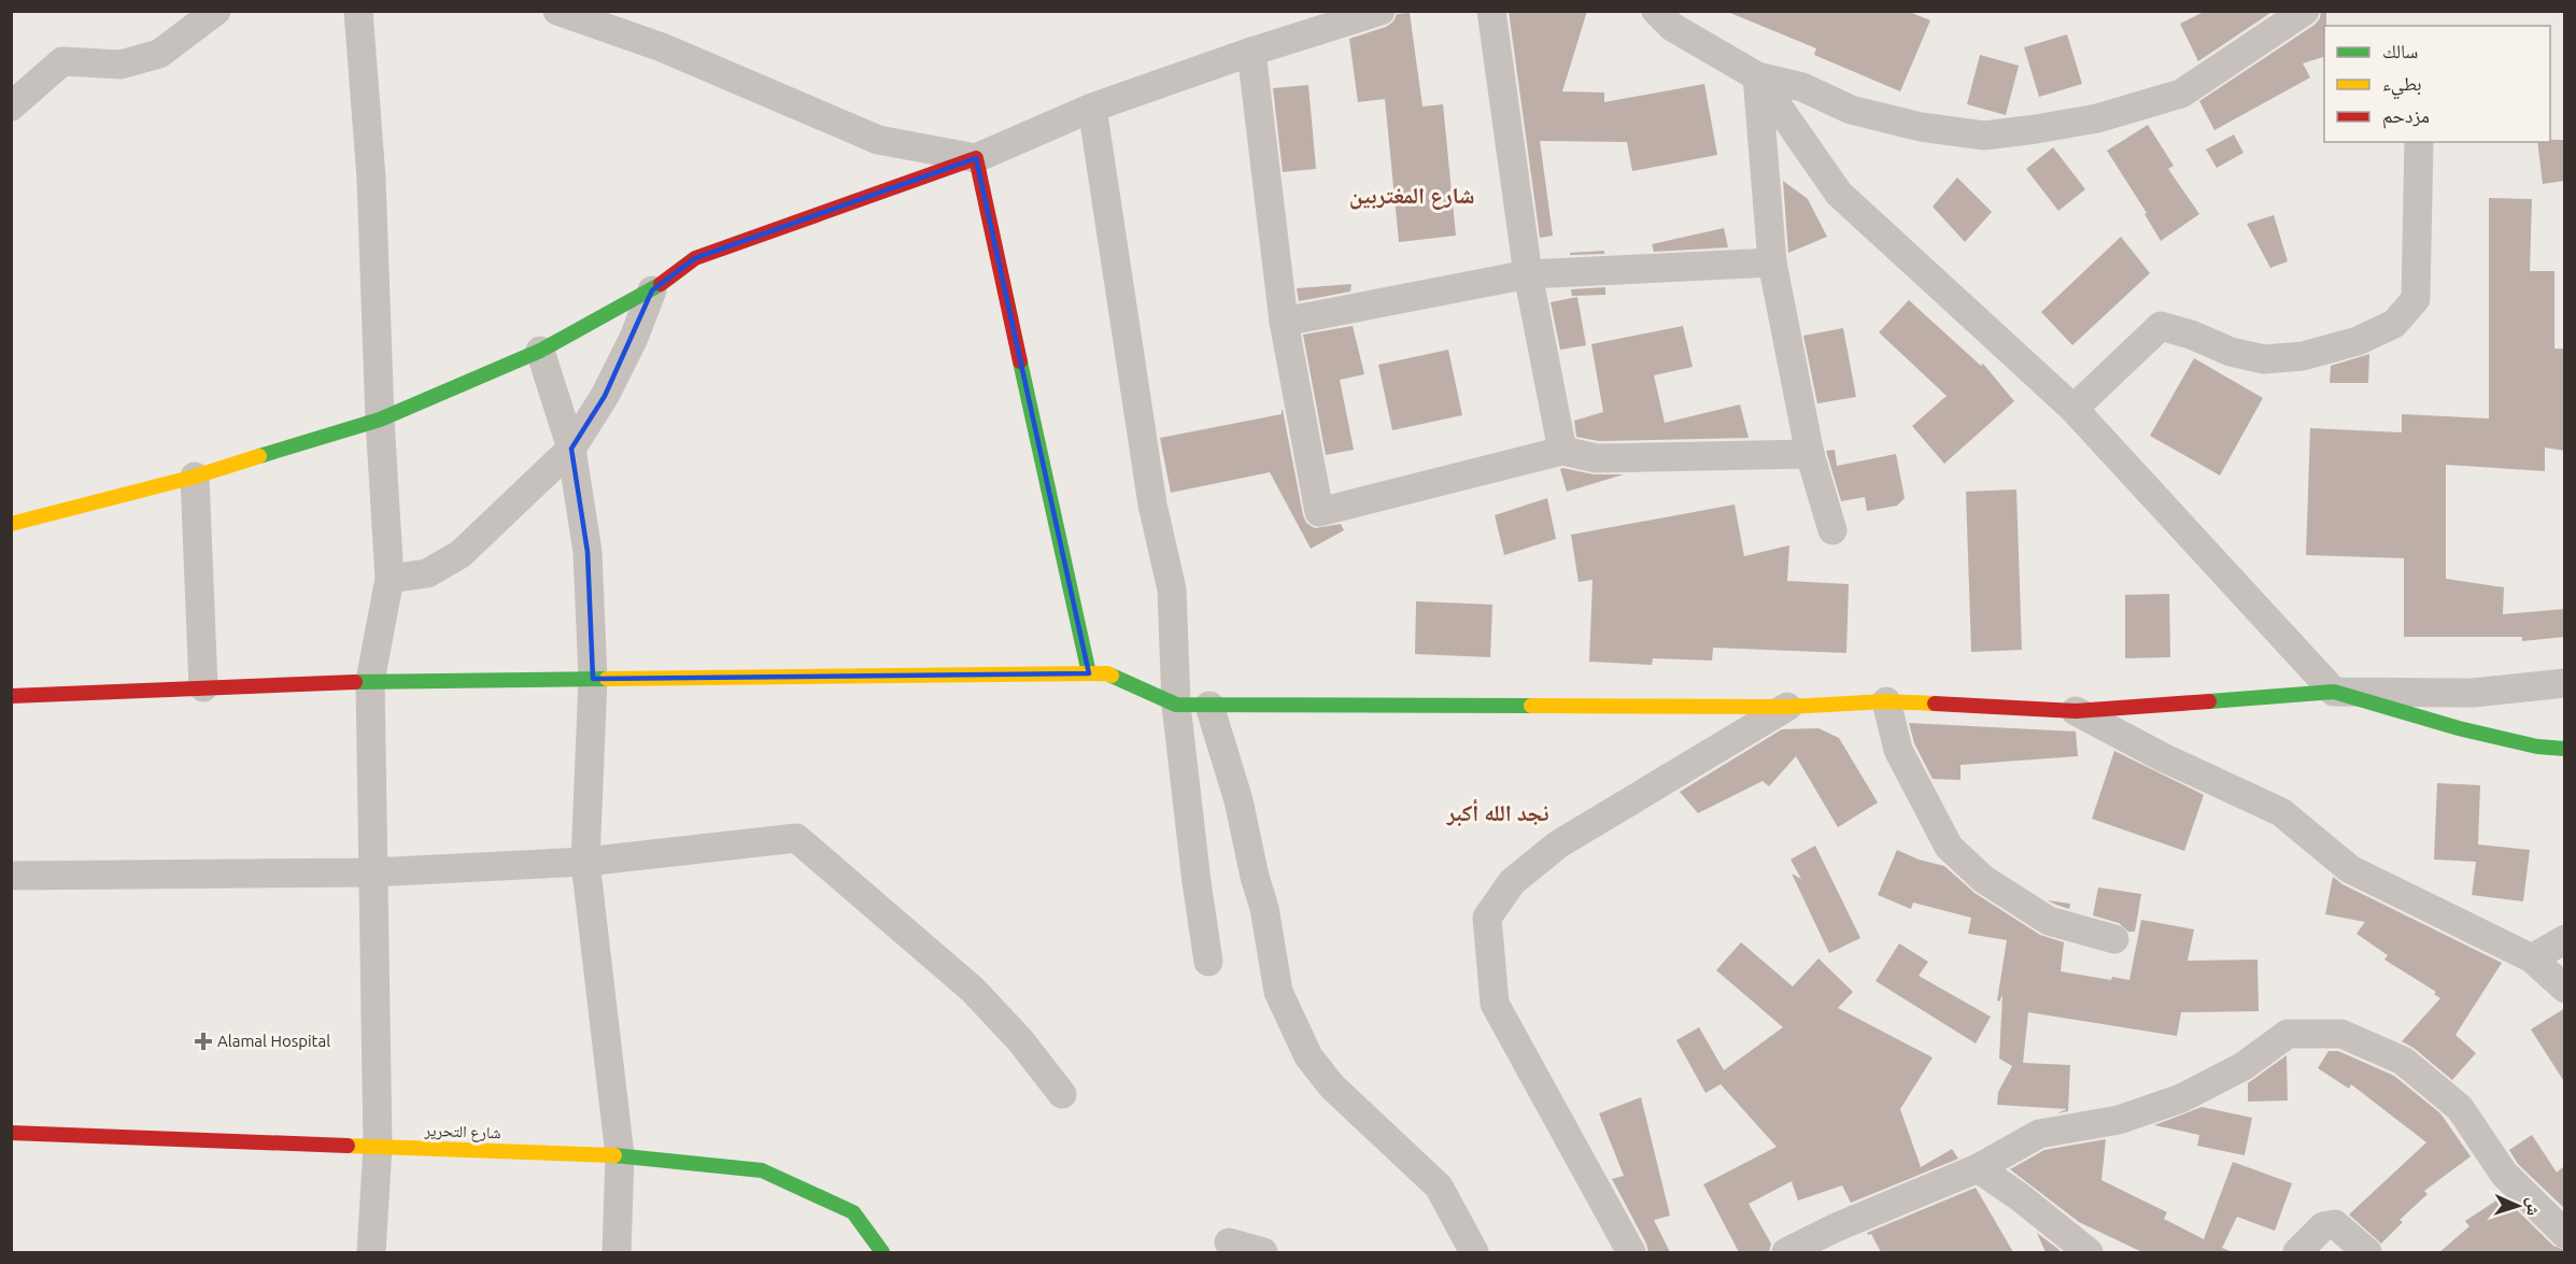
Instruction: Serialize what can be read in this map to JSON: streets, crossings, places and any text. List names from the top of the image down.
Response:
{
  "streets": {
    "street": ["شارع التحرير"]
  },
  "districts": ["شارع المغتربين", "نجد الله أكبر"],
  "places": {
    "health": ["Alamal Hospital"]
  },
  "legend": ["سالك", "بطيء", "مزدحم"],
  "north": "right"
}
